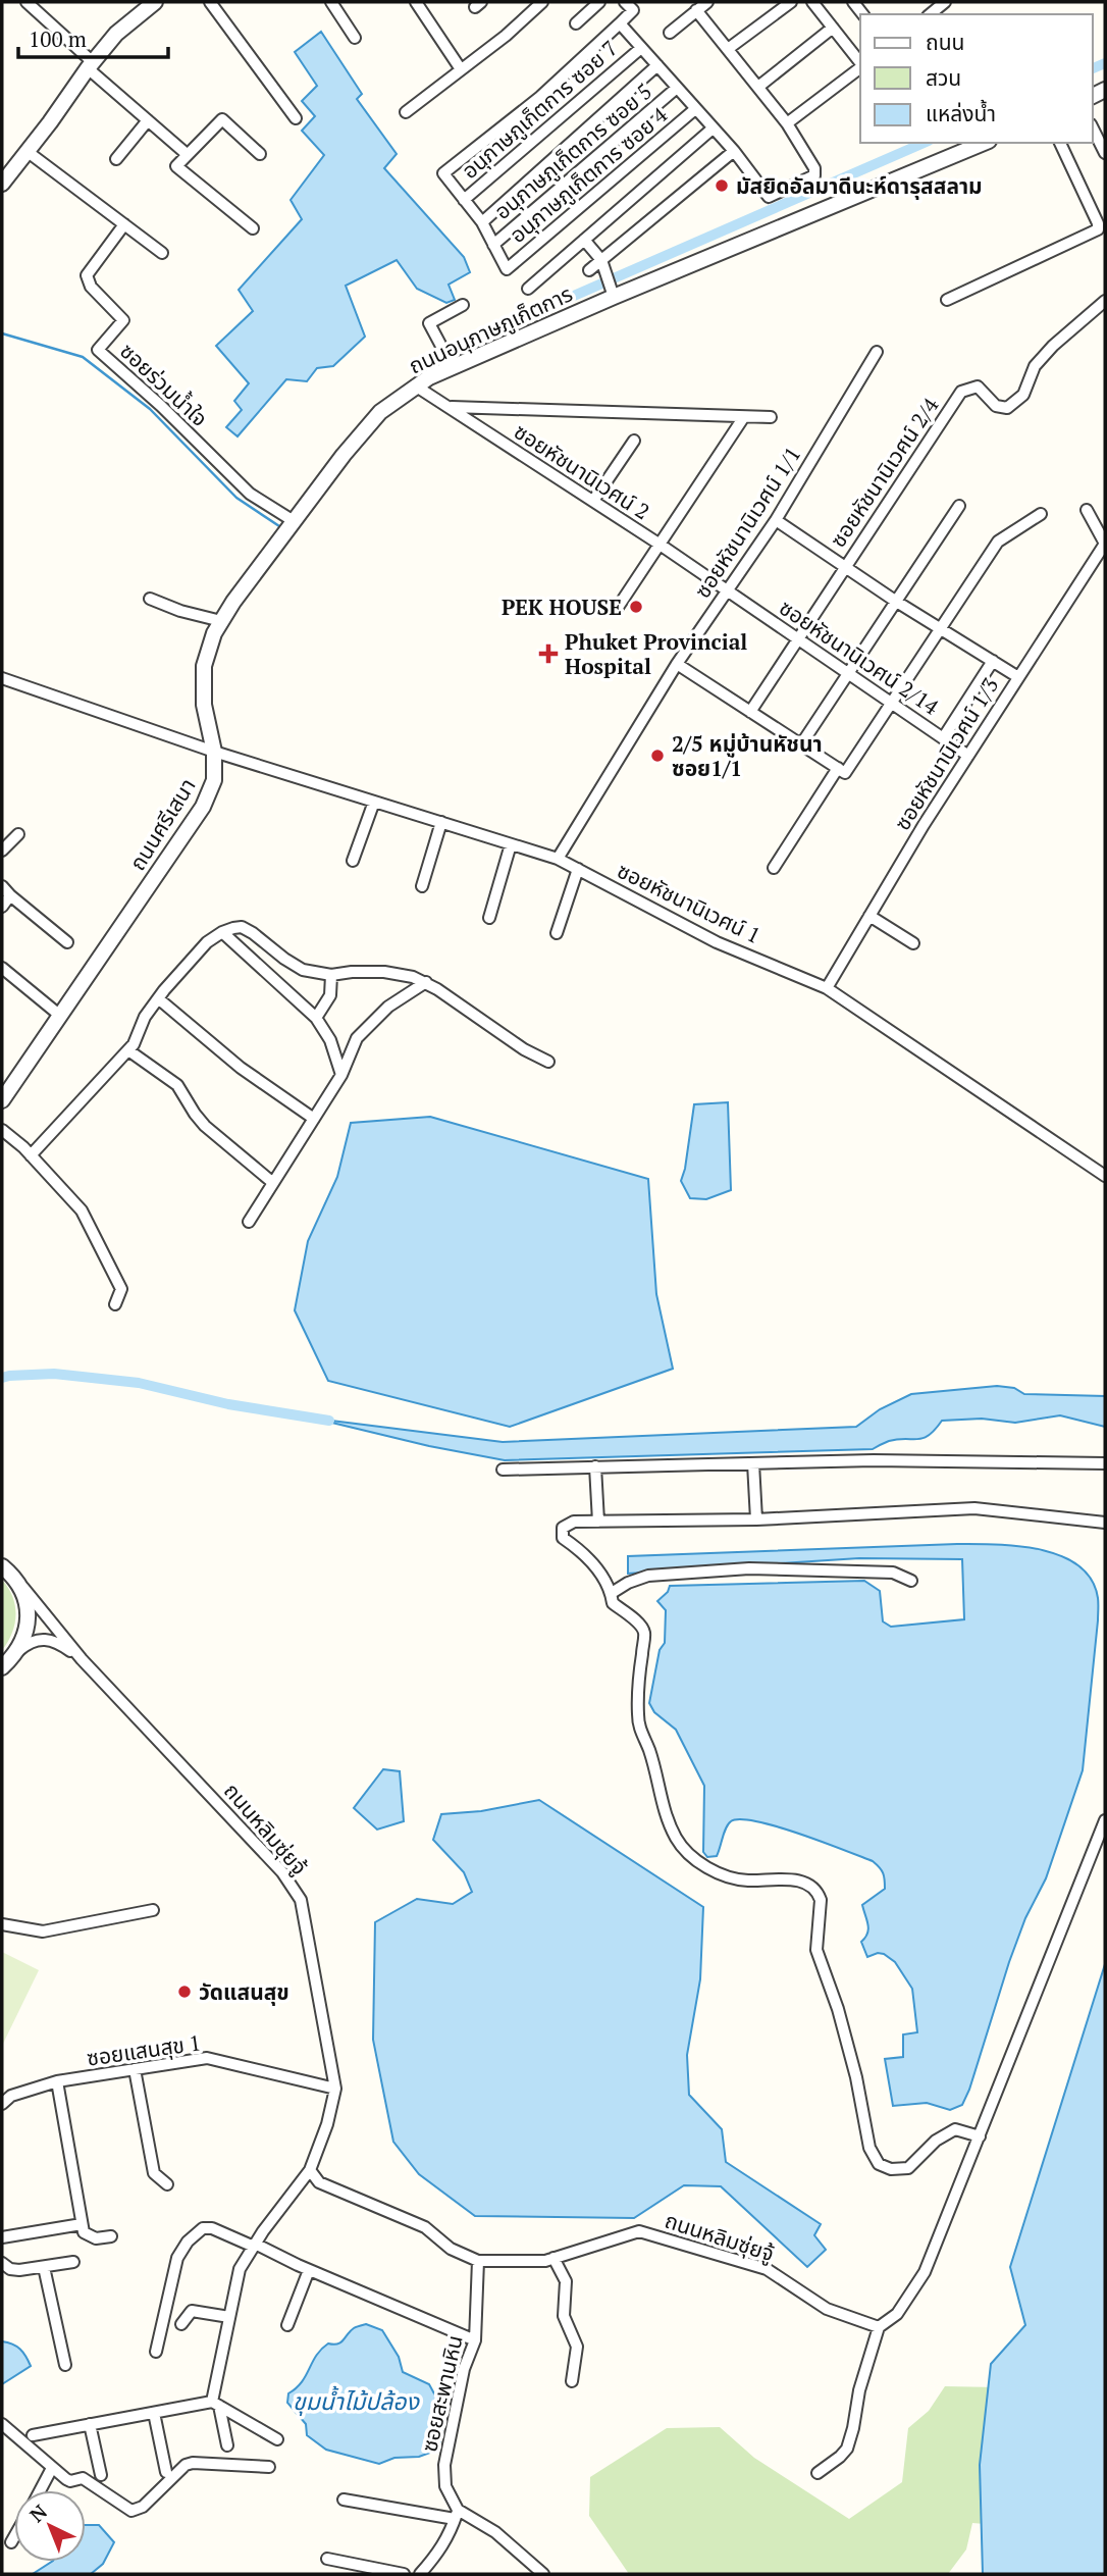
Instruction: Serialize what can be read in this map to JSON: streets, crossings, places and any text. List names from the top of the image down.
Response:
{
  "streets": {
    "street": [
      "อนุภาษภูเก็ตการ ซอย 7",
      "อนุภาษภูเก็ตการ ซอย 5",
      "อนุภาษภูเก็ตการ ซอย 4",
      "ถนนอนุภาษภูเก็ตการ",
      "ซอยร่วมน้ำใจ",
      "ซอยหัชนานิเวศน์ 2",
      "ซอยหัชนานิเวศน์ 2/4",
      "ซอยหัชนานิเวศน์ 1/1",
      "ซอยหัชนานิเวศน์ 2/14",
      "ซอยหัชนานิเวศน์ 1/3",
      "ถนนศรีเสนา",
      "ซอยหัชนานิเวศน์ 1",
      "ถนนหลิมซุ่ยจู้",
      "ซอยแสนสุข 1",
      "ซอยสะพานหิน"
    ]
  },
  "crossings": [
    ["อนุภาษภูเก็ตการ ซอย 5", "อนุภาษภูเก็ตการ ซอย 4"],
    ["ถนนอนุภาษภูเก็ตการ", "ซอยร่วมน้ำใจ"],
    ["ถนนอนุภาษภูเก็ตการ", "ซอยหัชนานิเวศน์ 2"],
    ["ถนนอนุภาษภูเก็ตการ", "ถนนศรีเสนา"],
    ["ถนนอนุภาษภูเก็ตการ", "ซอยหัชนานิเวศน์ 1"],
    ["ซอยหัชนานิเวศน์ 2", "ซอยหัชนานิเวศน์ 1/1"],
    ["ซอยหัชนานิเวศน์ 2", "ซอยหัชนานิเวศน์ 2/14"],
    ["ซอยหัชนานิเวศน์ 1/1", "ซอยหัชนานิเวศน์ 2/14"],
    ["ซอยหัชนานิเวศน์ 1/1", "ซอยหัชนานิเวศน์ 1"],
    ["ซอยหัชนานิเวศน์ 2/14", "ซอยหัชนานิเวศน์ 1/3"],
    ["ซอยหัชนานิเวศน์ 1/3", "ซอยหัชนานิเวศน์ 1"],
    ["ถนนศรีเสนา", "ซอยหัชนานิเวศน์ 1"],
    ["ถนนหลิมซุ่ยจู้", "ซอยแสนสุข 1"],
    ["ถนนหลิมซุ่ยจู้", "ซอยสะพานหิน"]
  ],
  "water": ["ขุมน้ำไม้ปล้อง"],
  "places": {
    "other": [
      "มัสยิดอัลมาดีนะห์ดารุสสลาม",
      "PEK HOUSE",
      "2/5 หมู่บ้านหัชนา ซอย1/1",
      "วัดแสนสุข"
    ],
    "health": ["Phuket Provincial Hospital"]
  },
  "legend": ["ถนน", "สวน", "แหล่งน้ำ"],
  "scale_bar": "100 m",
  "north": "top left"
}
